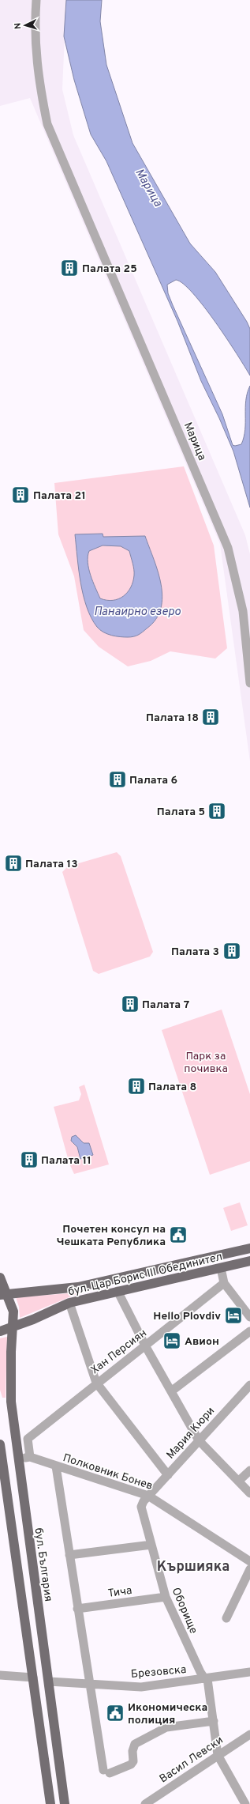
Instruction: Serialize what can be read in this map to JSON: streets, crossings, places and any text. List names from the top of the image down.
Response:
{
  "streets": {
    "main road": ["бул. Цар Борис III Обединител", "бул. България"],
    "street": [
      "Марица",
      "Хан Персиян",
      "Мария Кюри",
      "Полковник Бонев",
      "Тича",
      "Оборище",
      "Брезовска",
      "Васил Левски"
    ]
  },
  "crossings": [
    ["бул. Цар Борис III Обединител", "бул. България"],
    ["Хан Персиян", "Полковник Бонев"],
    ["Мария Кюри", "Полковник Бонев"],
    ["Мария Кюри", "Оборище"],
    ["Полковник Бонев", "бул. България"],
    ["Полковник Бонев", "Оборище"],
    ["бул. България", "Брезовска"],
    ["Тича", "Оборище"],
    ["Оборище", "Брезовска"],
    ["Оборище", "Васил Левски"]
  ],
  "districts": ["Кършияка"],
  "water": ["Марица", "Панаирно езеро"],
  "parks": ["Парк за почивка"],
  "places": {
    "building": [
      "Палата 25",
      "Палата 21",
      "Палата 18",
      "Палата 6",
      "Палата 5",
      "Палата 13",
      "Палата 3",
      "Палата 7",
      "Палата 8",
      "Палата 11"
    ],
    "public building": ["Почетен консул на Чешката Република", "Икономическа полиция"],
    "hotel": ["Hello Plovdiv", "Авион"]
  },
  "north": "left"
}
